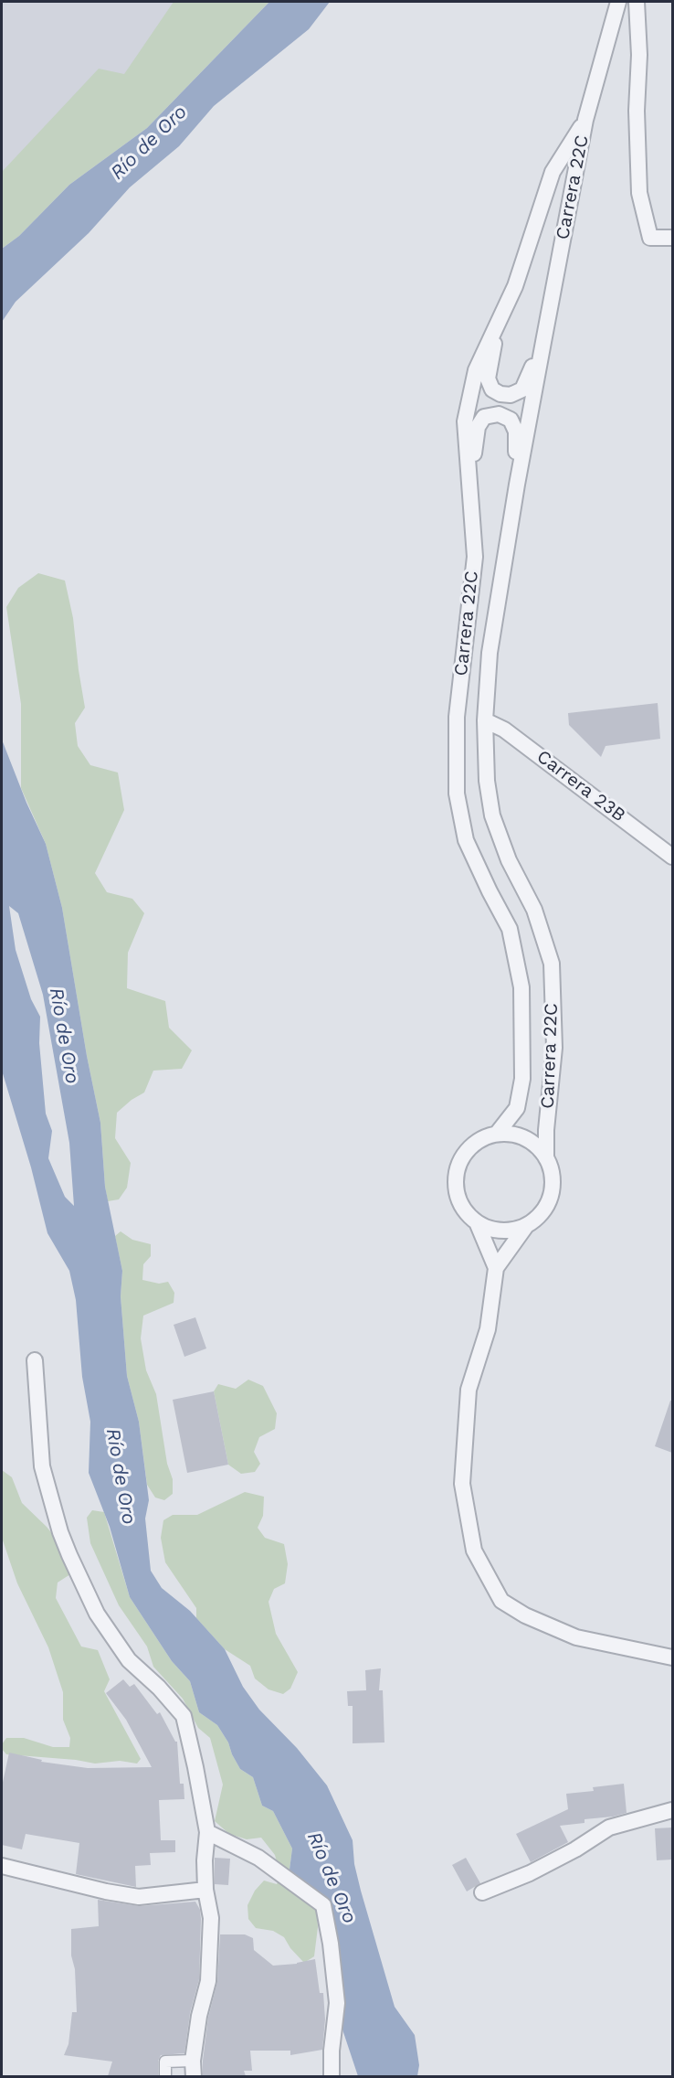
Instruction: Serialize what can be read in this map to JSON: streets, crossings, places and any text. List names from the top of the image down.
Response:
{
  "streets": {
    "street": ["Carrera 22C", "Carrera 23B"]
  },
  "crossings": [
    ["Carrera 22C", "Carrera 23B"]
  ],
  "water": ["Río de Oro"]
}
